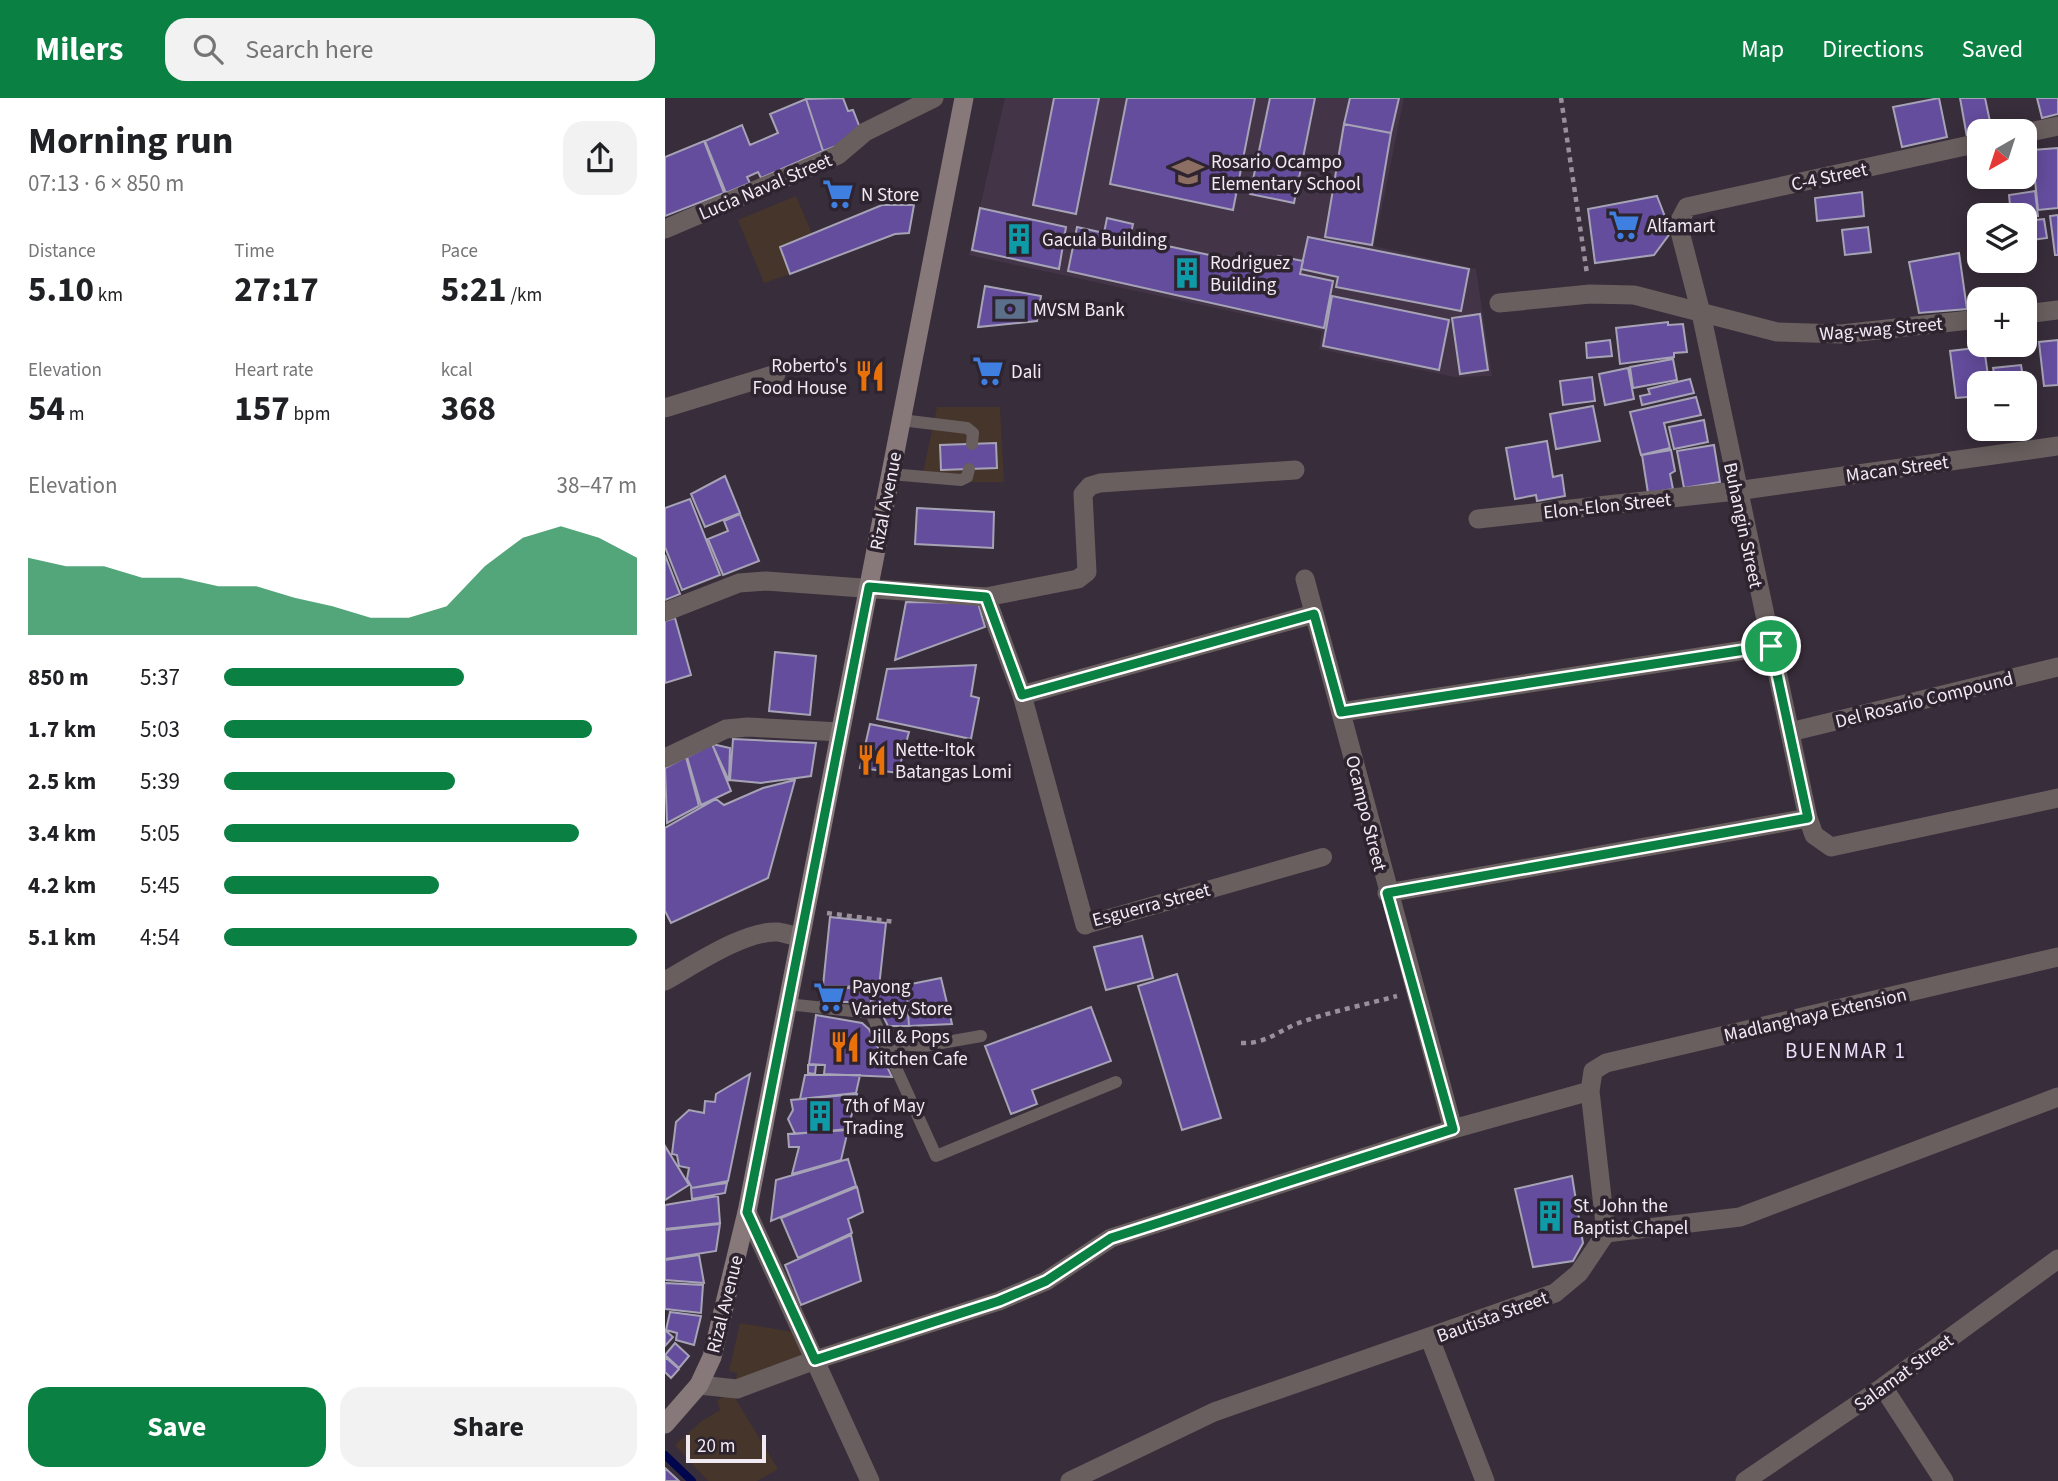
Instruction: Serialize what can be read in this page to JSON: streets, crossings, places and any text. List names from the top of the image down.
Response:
{
  "streets": {
    "main road": ["Rizal Avenue"],
    "street": [
      "C-4 Street",
      "Lucia Naval Street",
      "Wag-wag Street",
      "Macan Street",
      "Elon-Elon Street",
      "Buhangin Street",
      "Del Rosario Compound",
      "Ocampo Street",
      "Esguerra Street",
      "Madlanghaya Extension",
      "Bautista Street",
      "Salamat Street"
    ]
  },
  "crossings": [
    ["C-4 Street", "Buhangin Street"],
    ["Wag-wag Street", "Buhangin Street"],
    ["Macan Street", "Elon-Elon Street"],
    ["Macan Street", "Buhangin Street"],
    ["Elon-Elon Street", "Buhangin Street"],
    ["Buhangin Street", "Del Rosario Compound"]
  ],
  "districts": ["BUENMAR 1"],
  "places": {
    "school or university": ["Rosario Ocampo Elementary School"],
    "supermarket": [
      "N Store",
      "Alfamart",
      "Dali",
      "Payong Variety Store"
    ],
    "building": [
      "Gacula Building",
      "Rodriguez Building",
      "7th of May Trading",
      "St. John the Baptist Chapel"
    ],
    "bank": ["MVSM Bank"],
    "restaurant": ["Roberto's Food House", "Nette-Itok Batangas Lomi", "Jill & Pops Kitchen Cafe"]
  },
  "scale_bar": "20 m",
  "north": "bottom left",
  "page": {
    "header": "Milers",
    "search": "Search here",
    "nav": ["Map", "Directions", "Saved"],
    "heading": ["Morning run", "07:13 · 6 × 850 m"],
    "map_buttons": ["+", "−"],
    "stats": [
      ["Distance", "5.10 km"],
      ["Time", "27:17"],
      ["Pace", "5:21 /km"],
      ["Elevation", "54 m"],
      ["Heart rate", "157 bpm"],
      ["kcal", "368"]
    ],
    "chart": ["Elevation", "38–47 m"],
    "list": [
      {
        "name": "850 m",
        "note": "5:37"
      },
      {
        "name": "1.7 km",
        "note": "5:03"
      },
      {
        "name": "2.5 km",
        "note": "5:39"
      },
      {
        "name": "3.4 km",
        "note": "5:05"
      },
      {
        "name": "4.2 km",
        "note": "5:45"
      },
      {
        "name": "5.1 km",
        "note": "4:54"
      }
    ],
    "buttons": ["Save", "Share"],
    "scale": "20 m"
  }
}
